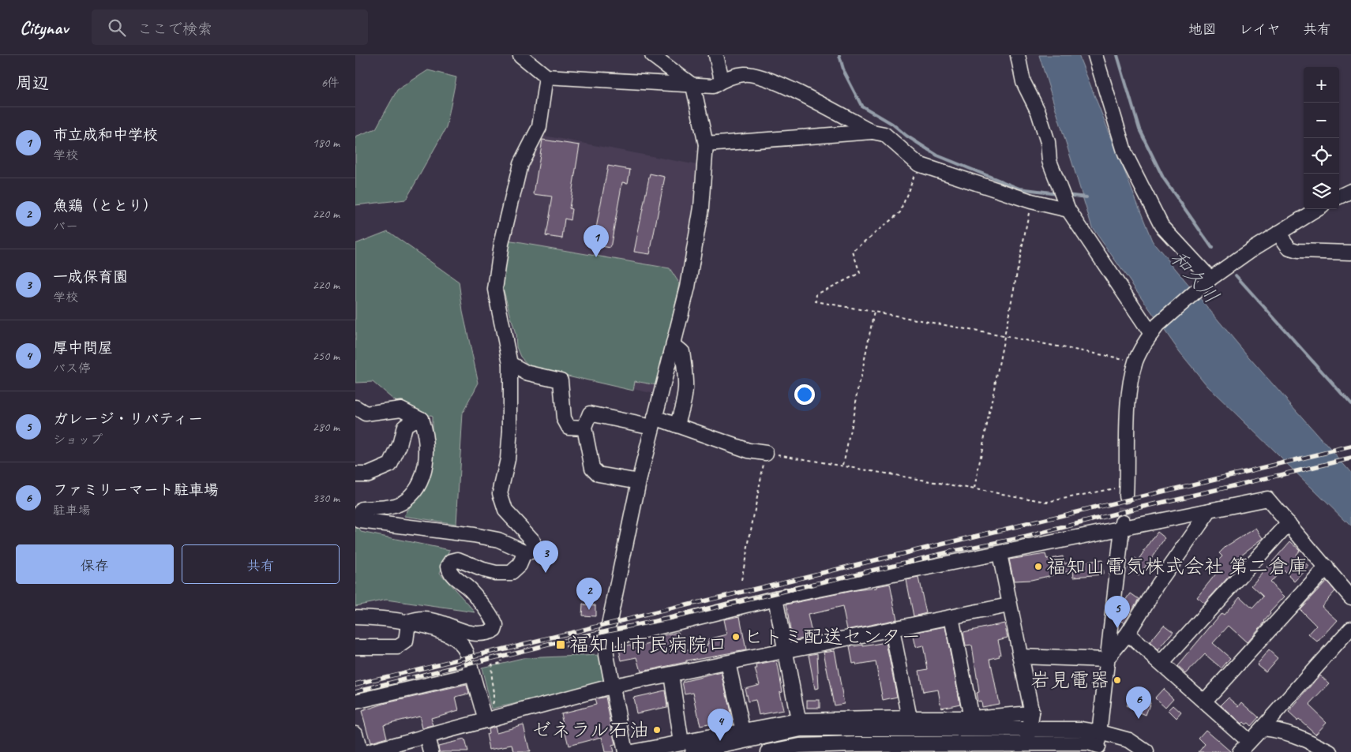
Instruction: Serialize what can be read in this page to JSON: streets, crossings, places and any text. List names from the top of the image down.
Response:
{
  "water": ["和久川"],
  "places": {
    "other": [
      "福知山電気株式会社 第二倉庫",
      "ヒトミ配送センター",
      "岩見電器",
      "ゼネラル石油"
    ],
    "transit": ["福知山市民病院口"]
  },
  "page": {
    "header": "Citynav",
    "search": "ここで検索",
    "nav": ["地図", "レイヤ", "共有"],
    "heading": ["周辺", "6件"],
    "map_buttons": ["+", "−"],
    "list": [
      {
        "mark": "1",
        "name": "市立成和中学校",
        "note": "学校",
        "value": "180 m"
      },
      {
        "mark": "2",
        "name": "魚鶏（ととり）",
        "note": "バー",
        "value": "220 m"
      },
      {
        "mark": "3",
        "name": "一成保育園",
        "note": "学校",
        "value": "220 m"
      },
      {
        "mark": "4",
        "name": "厚中問屋",
        "note": "バス停",
        "value": "250 m"
      },
      {
        "mark": "5",
        "name": "ガレージ・リバティー",
        "note": "ショップ",
        "value": "280 m"
      },
      {
        "mark": "6",
        "name": "ファミリーマート駐車場",
        "note": "駐車場",
        "value": "330 m"
      }
    ],
    "pins": [
      "1",
      "3",
      "2",
      "5",
      "6",
      "4"
    ],
    "buttons": ["保存", "共有"]
  }
}
